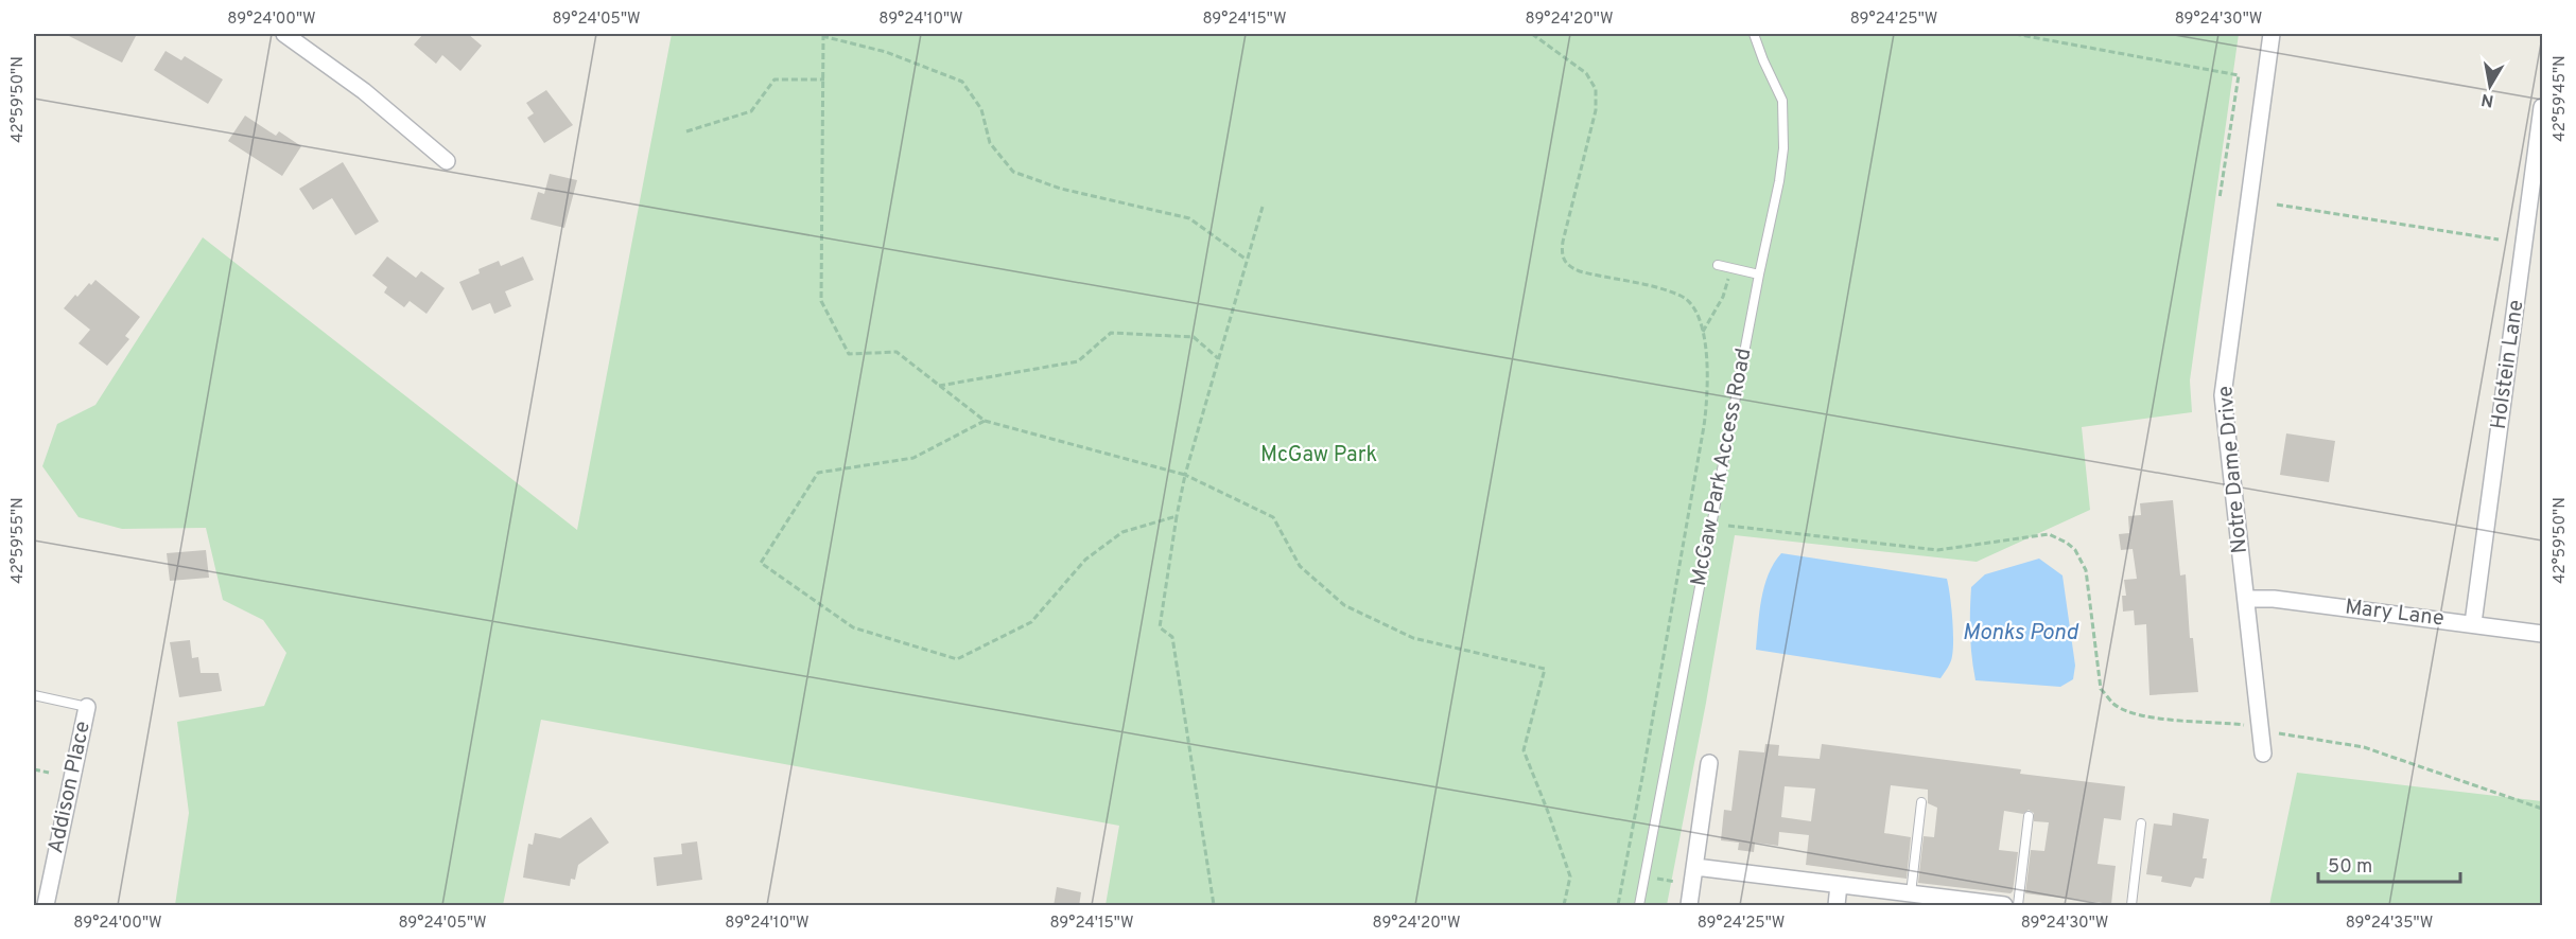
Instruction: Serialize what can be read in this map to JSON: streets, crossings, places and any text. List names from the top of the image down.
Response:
{
  "streets": {
    "street": [
      "Holstein Lane",
      "Notre Dame Drive",
      "Mary Lane",
      "Addison Place"
    ],
    "lane": ["McGaw Park Access Road"]
  },
  "crossings": [
    ["Holstein Lane", "Mary Lane"],
    ["Notre Dame Drive", "Mary Lane"]
  ],
  "water": ["Monks Pond"],
  "parks": ["McGaw Park"],
  "scale_bar": "50 m",
  "north": "bottom",
  "coordinates": [
    "89°24'00\"W",
    "89°24'05\"W",
    "89°24'10\"W",
    "89°24'15\"W",
    "89°24'20\"W",
    "89°24'25\"W",
    "89°24'30\"W",
    "42°59'45\"N",
    "42°59'50\"N",
    "42°59'55\"N",
    "89°24'35\"W"
  ]
}
